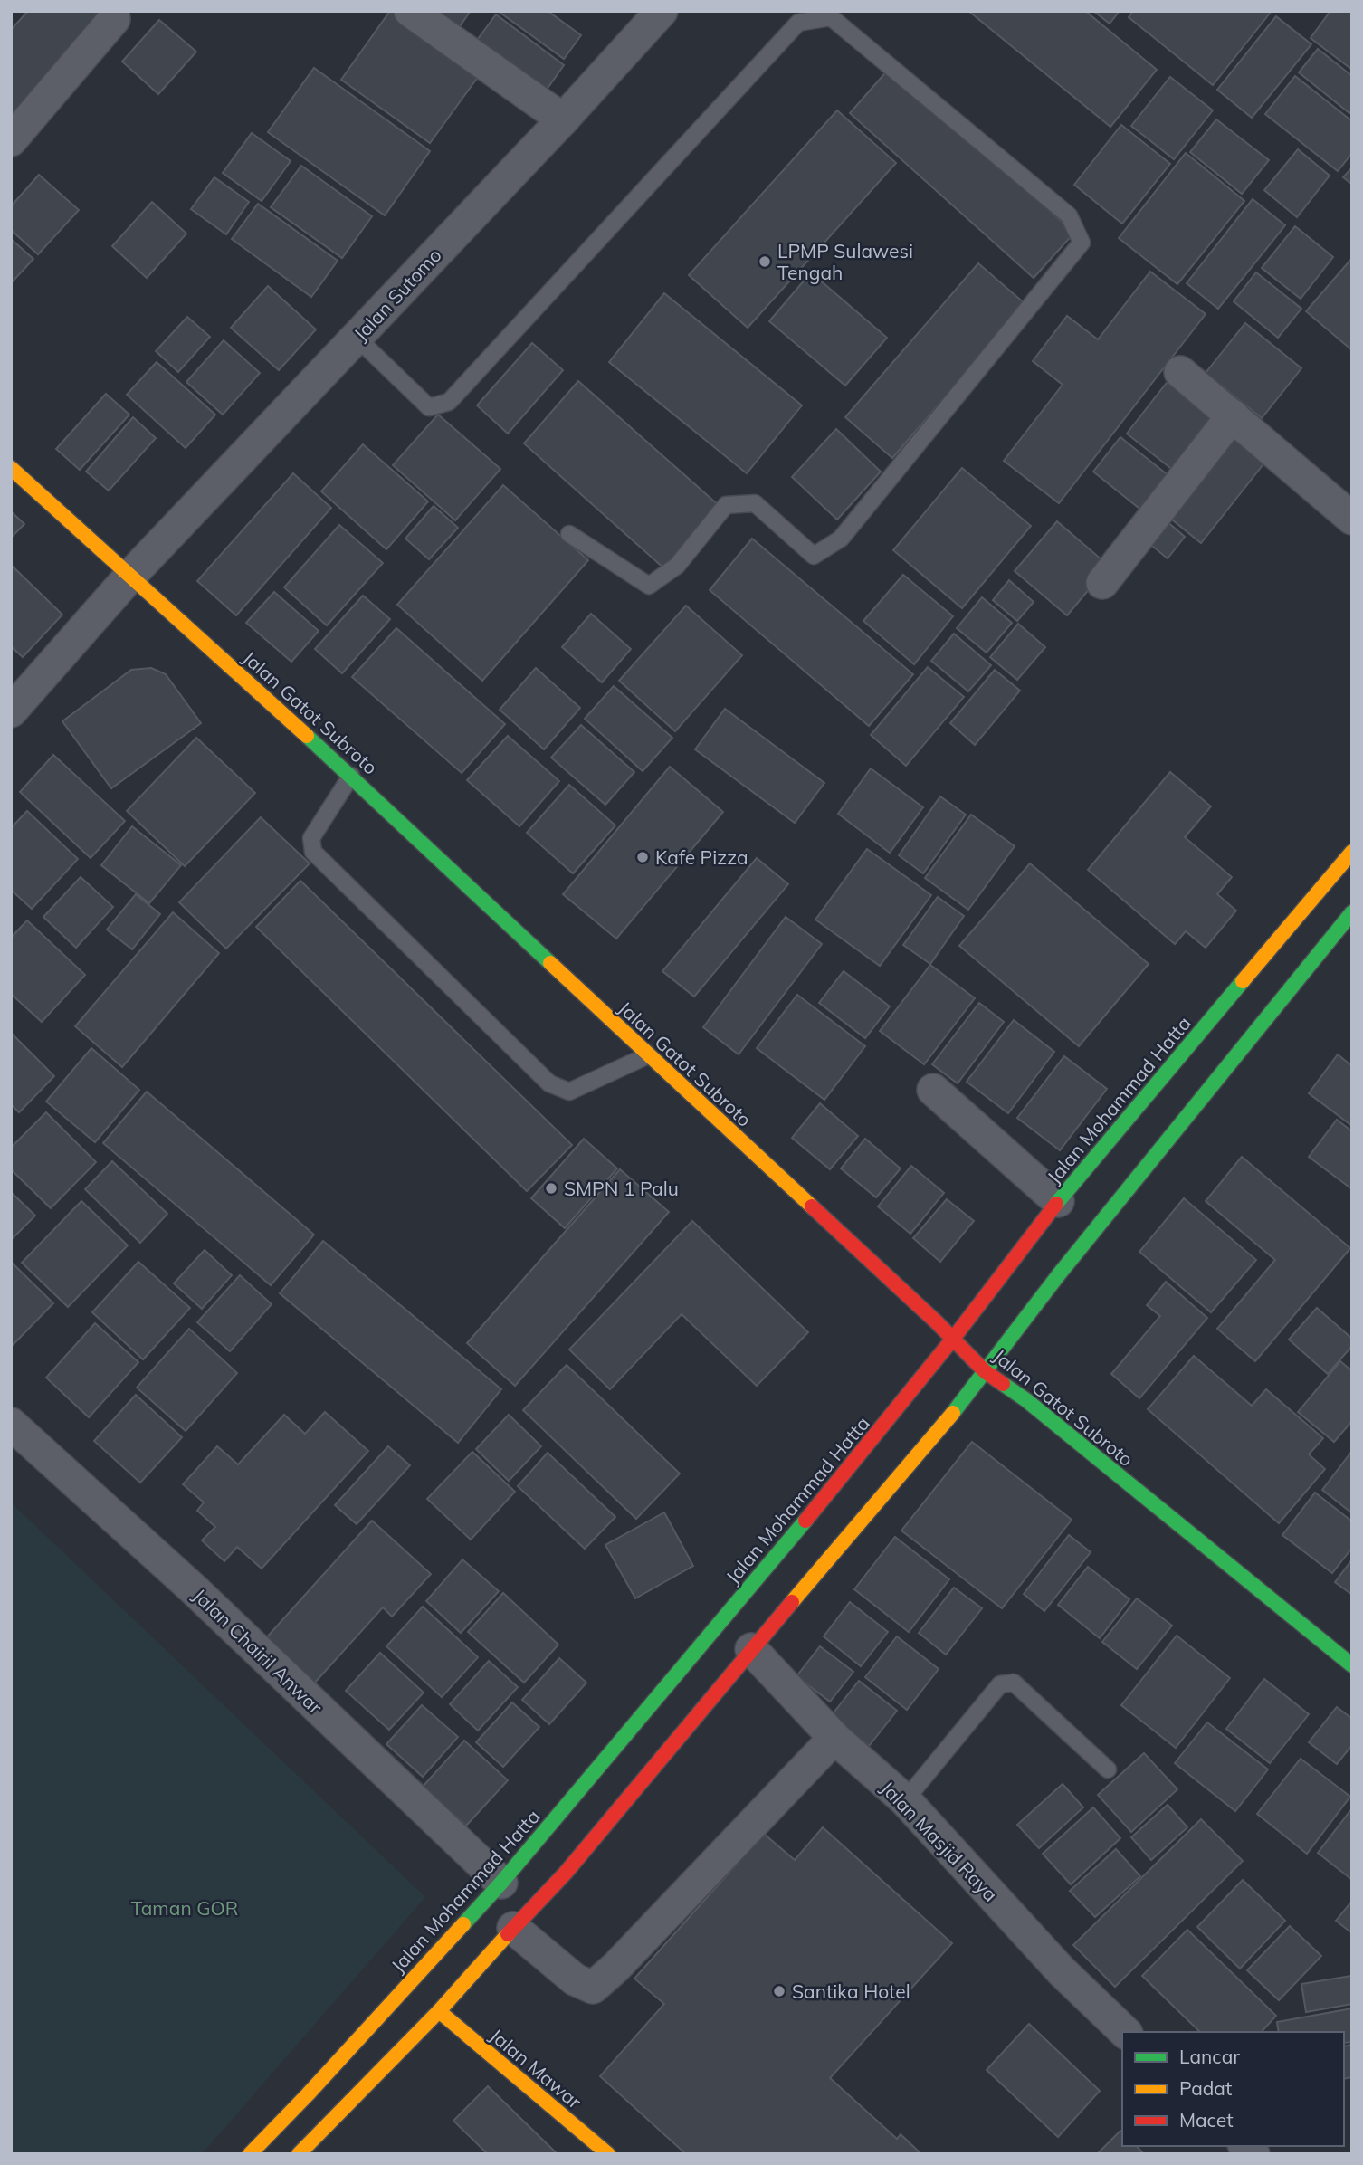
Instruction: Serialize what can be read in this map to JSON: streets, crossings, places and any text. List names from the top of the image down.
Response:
{
  "streets": {
    "main road": ["Jalan Gatot Subroto", "Jalan Mohammad Hatta", "Jalan Mawar"],
    "street": ["Jalan Sutomo", "Jalan Chairil Anwar", "Jalan Masjid Raya"]
  },
  "crossings": [
    ["Jalan Sutomo", "Jalan Gatot Subroto"],
    ["Jalan Gatot Subroto", "Jalan Mohammad Hatta"],
    ["Jalan Mohammad Hatta", "Jalan Chairil Anwar"]
  ],
  "parks": ["Taman GOR"],
  "places": [
    "LPMP Sulawesi Tengah",
    "Kafe Pizza",
    "SMPN 1 Palu",
    "Santika Hotel"
  ],
  "legend": ["Lancar", "Padat", "Macet"]
}
